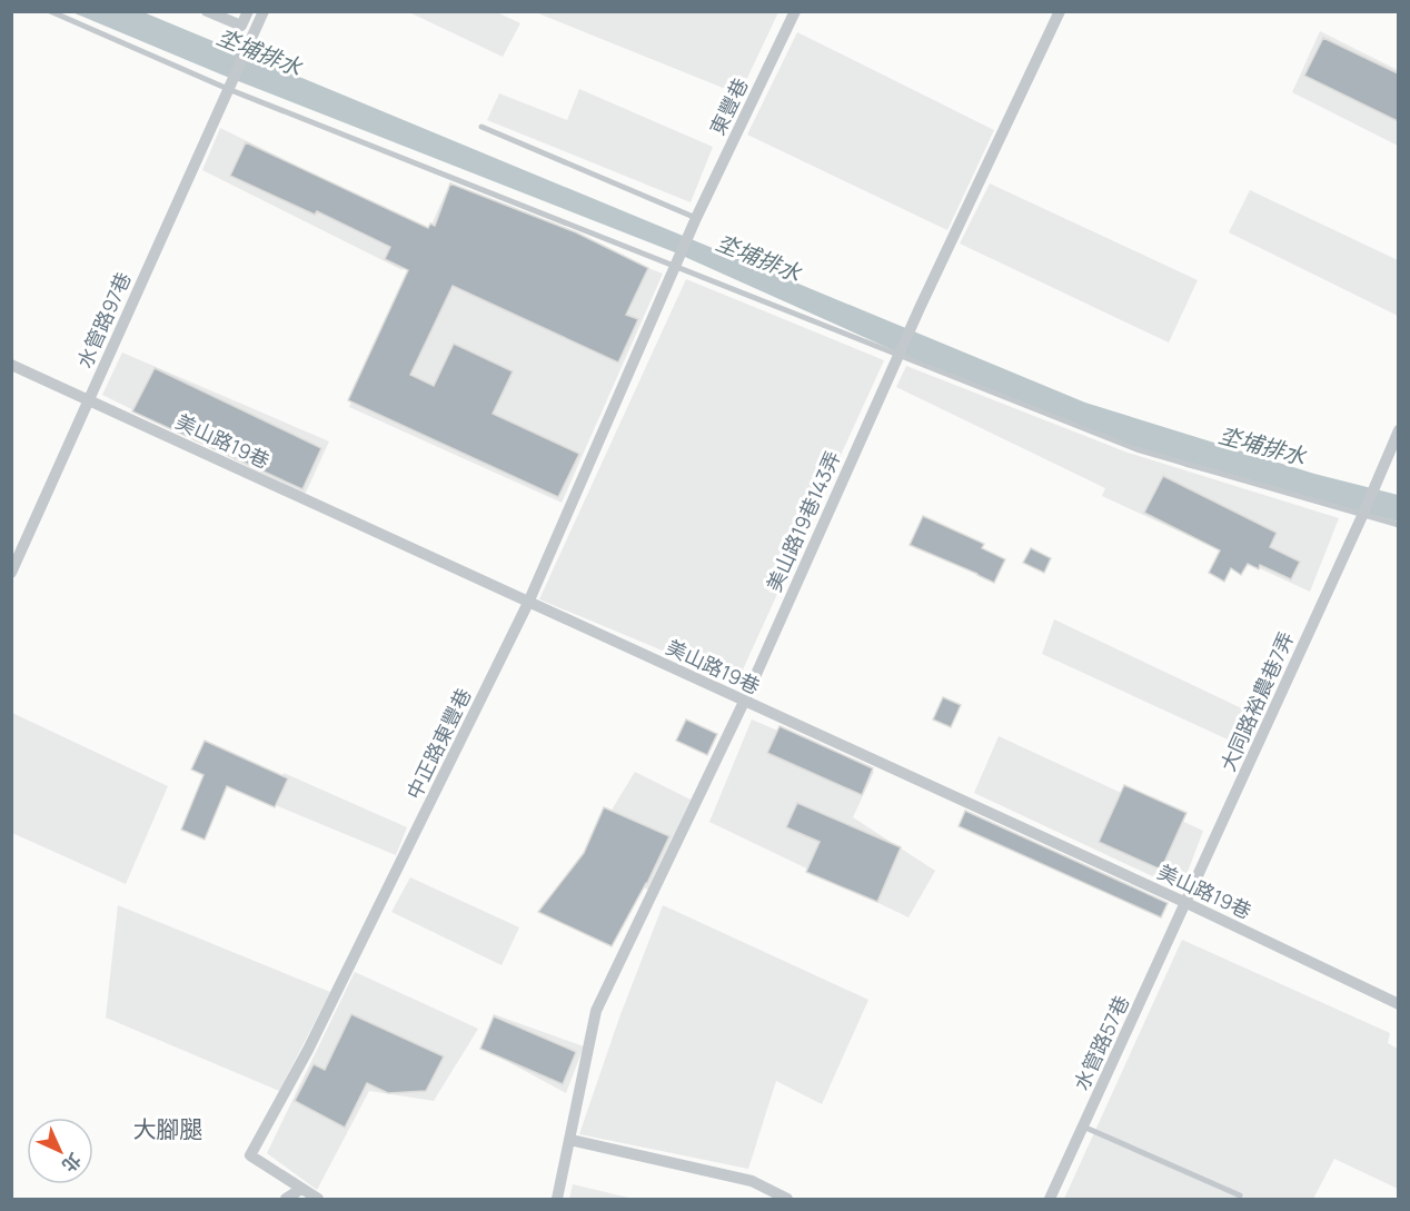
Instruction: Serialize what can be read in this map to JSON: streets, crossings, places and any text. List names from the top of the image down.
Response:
{
  "streets": {
    "street": [
      "東豐巷",
      "水管路97巷",
      "美山路19巷",
      "美山路19巷143弄",
      "大同路裕農巷7弄",
      "中正路東豐巷",
      "水管路57巷"
    ]
  },
  "crossings": [
    ["東豐巷", "中正路東豐巷"],
    ["水管路97巷", "美山路19巷"],
    ["美山路19巷", "美山路19巷143弄"],
    ["美山路19巷", "大同路裕農巷7弄"],
    ["美山路19巷", "中正路東豐巷"],
    ["美山路19巷", "水管路57巷"],
    ["大同路裕農巷7弄", "水管路57巷"]
  ],
  "districts": ["大腳腿"],
  "water": ["坔埔排水"],
  "north": "bottom right"
}
